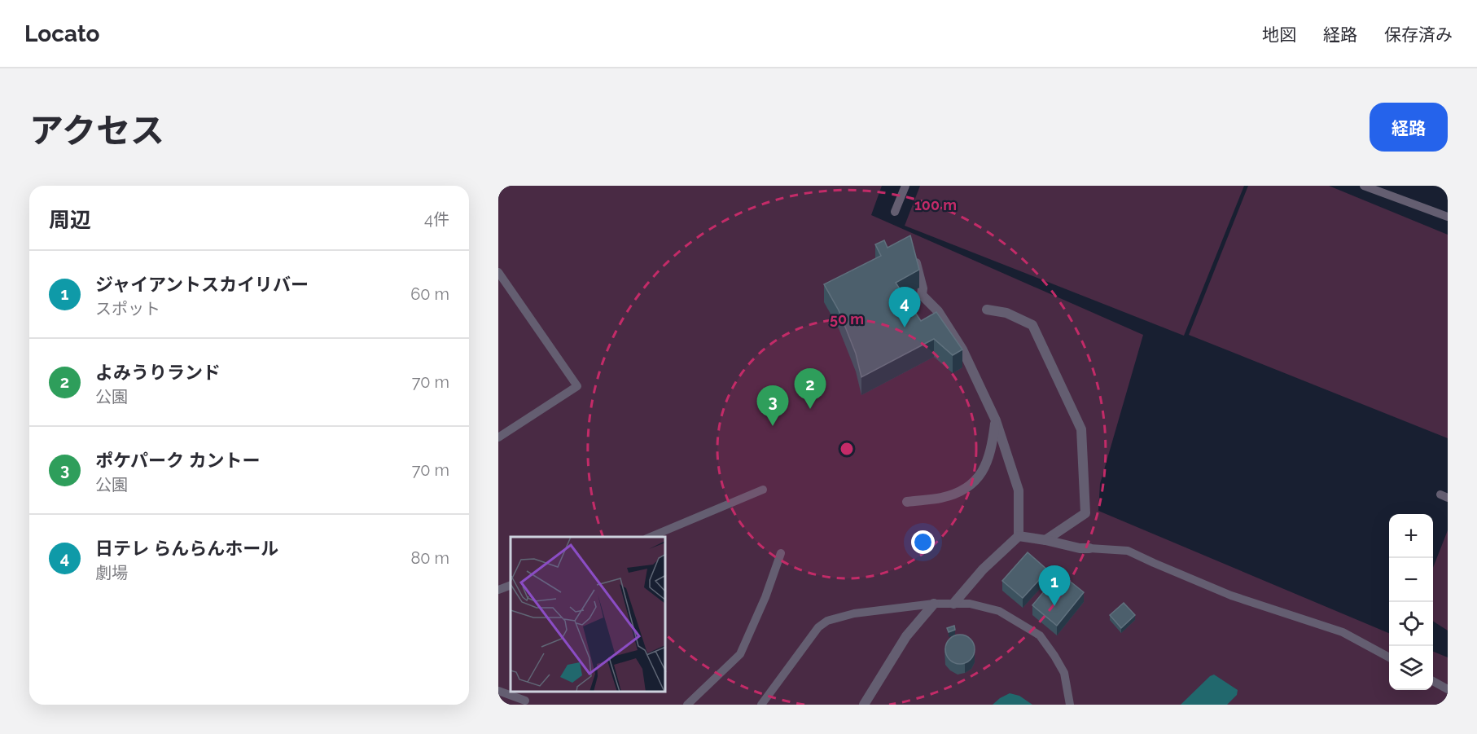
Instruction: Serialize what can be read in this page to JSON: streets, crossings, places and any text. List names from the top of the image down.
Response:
{
  "page": {
    "header": "Locato",
    "nav": ["地図", "経路", "保存済み"],
    "title": "アクセス",
    "buttons": "経路",
    "heading": ["周辺", "4件"],
    "list": [
      {
        "mark": "1",
        "name": "ジャイアントスカイリバー",
        "note": "スポット",
        "value": "60 m"
      },
      {
        "mark": "2",
        "name": "よみうりランド",
        "note": "公園",
        "value": "70 m"
      },
      {
        "mark": "3",
        "name": "ポケパーク カントー",
        "note": "公園",
        "value": "70 m"
      },
      {
        "mark": "4",
        "name": "日テレ らんらんホール",
        "note": "劇場",
        "value": "80 m"
      }
    ],
    "pins": [
      "4",
      "2",
      "3",
      "1"
    ],
    "map_buttons": ["+", "−"]
  },
  "rings": ["100 m", "50 m"]
}
